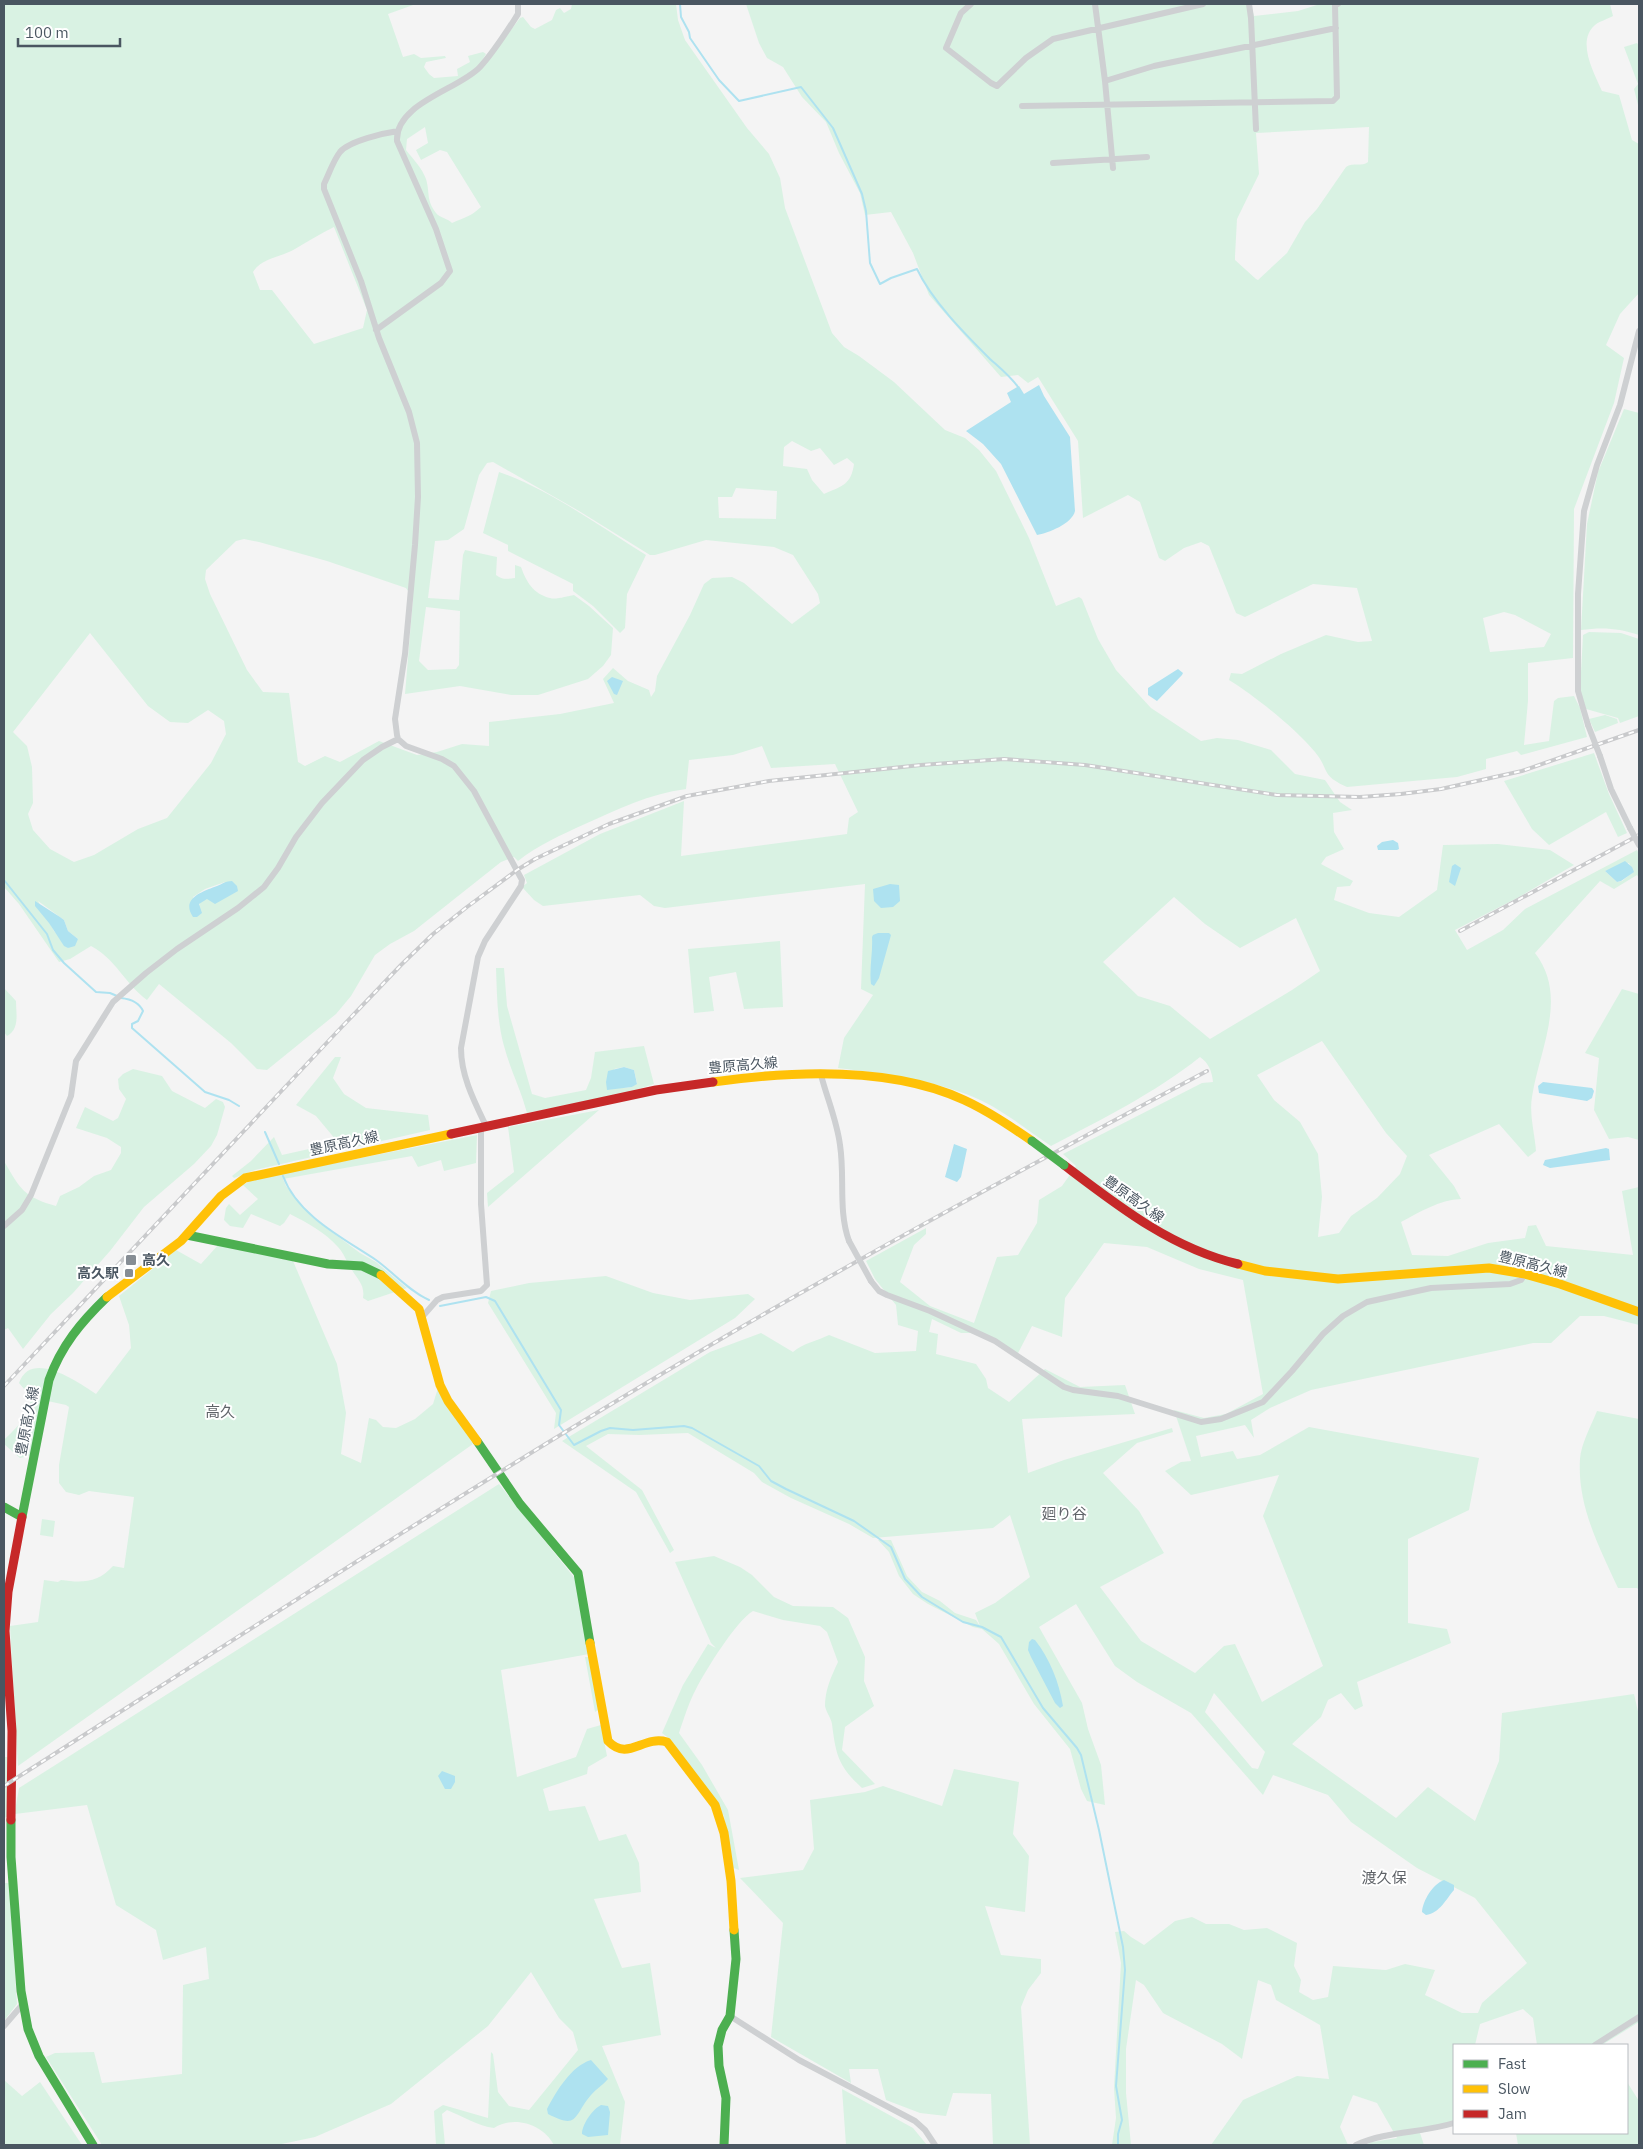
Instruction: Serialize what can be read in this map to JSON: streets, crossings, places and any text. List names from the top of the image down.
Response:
{
  "streets": {
    "main road": ["豊原高久線"]
  },
  "districts": ["高久", "廻り谷", "渡久保"],
  "places": {
    "transit": ["高久", "高久駅"]
  },
  "legend": ["Fast", "Slow", "Jam"],
  "scale_bar": "100 m"
}
